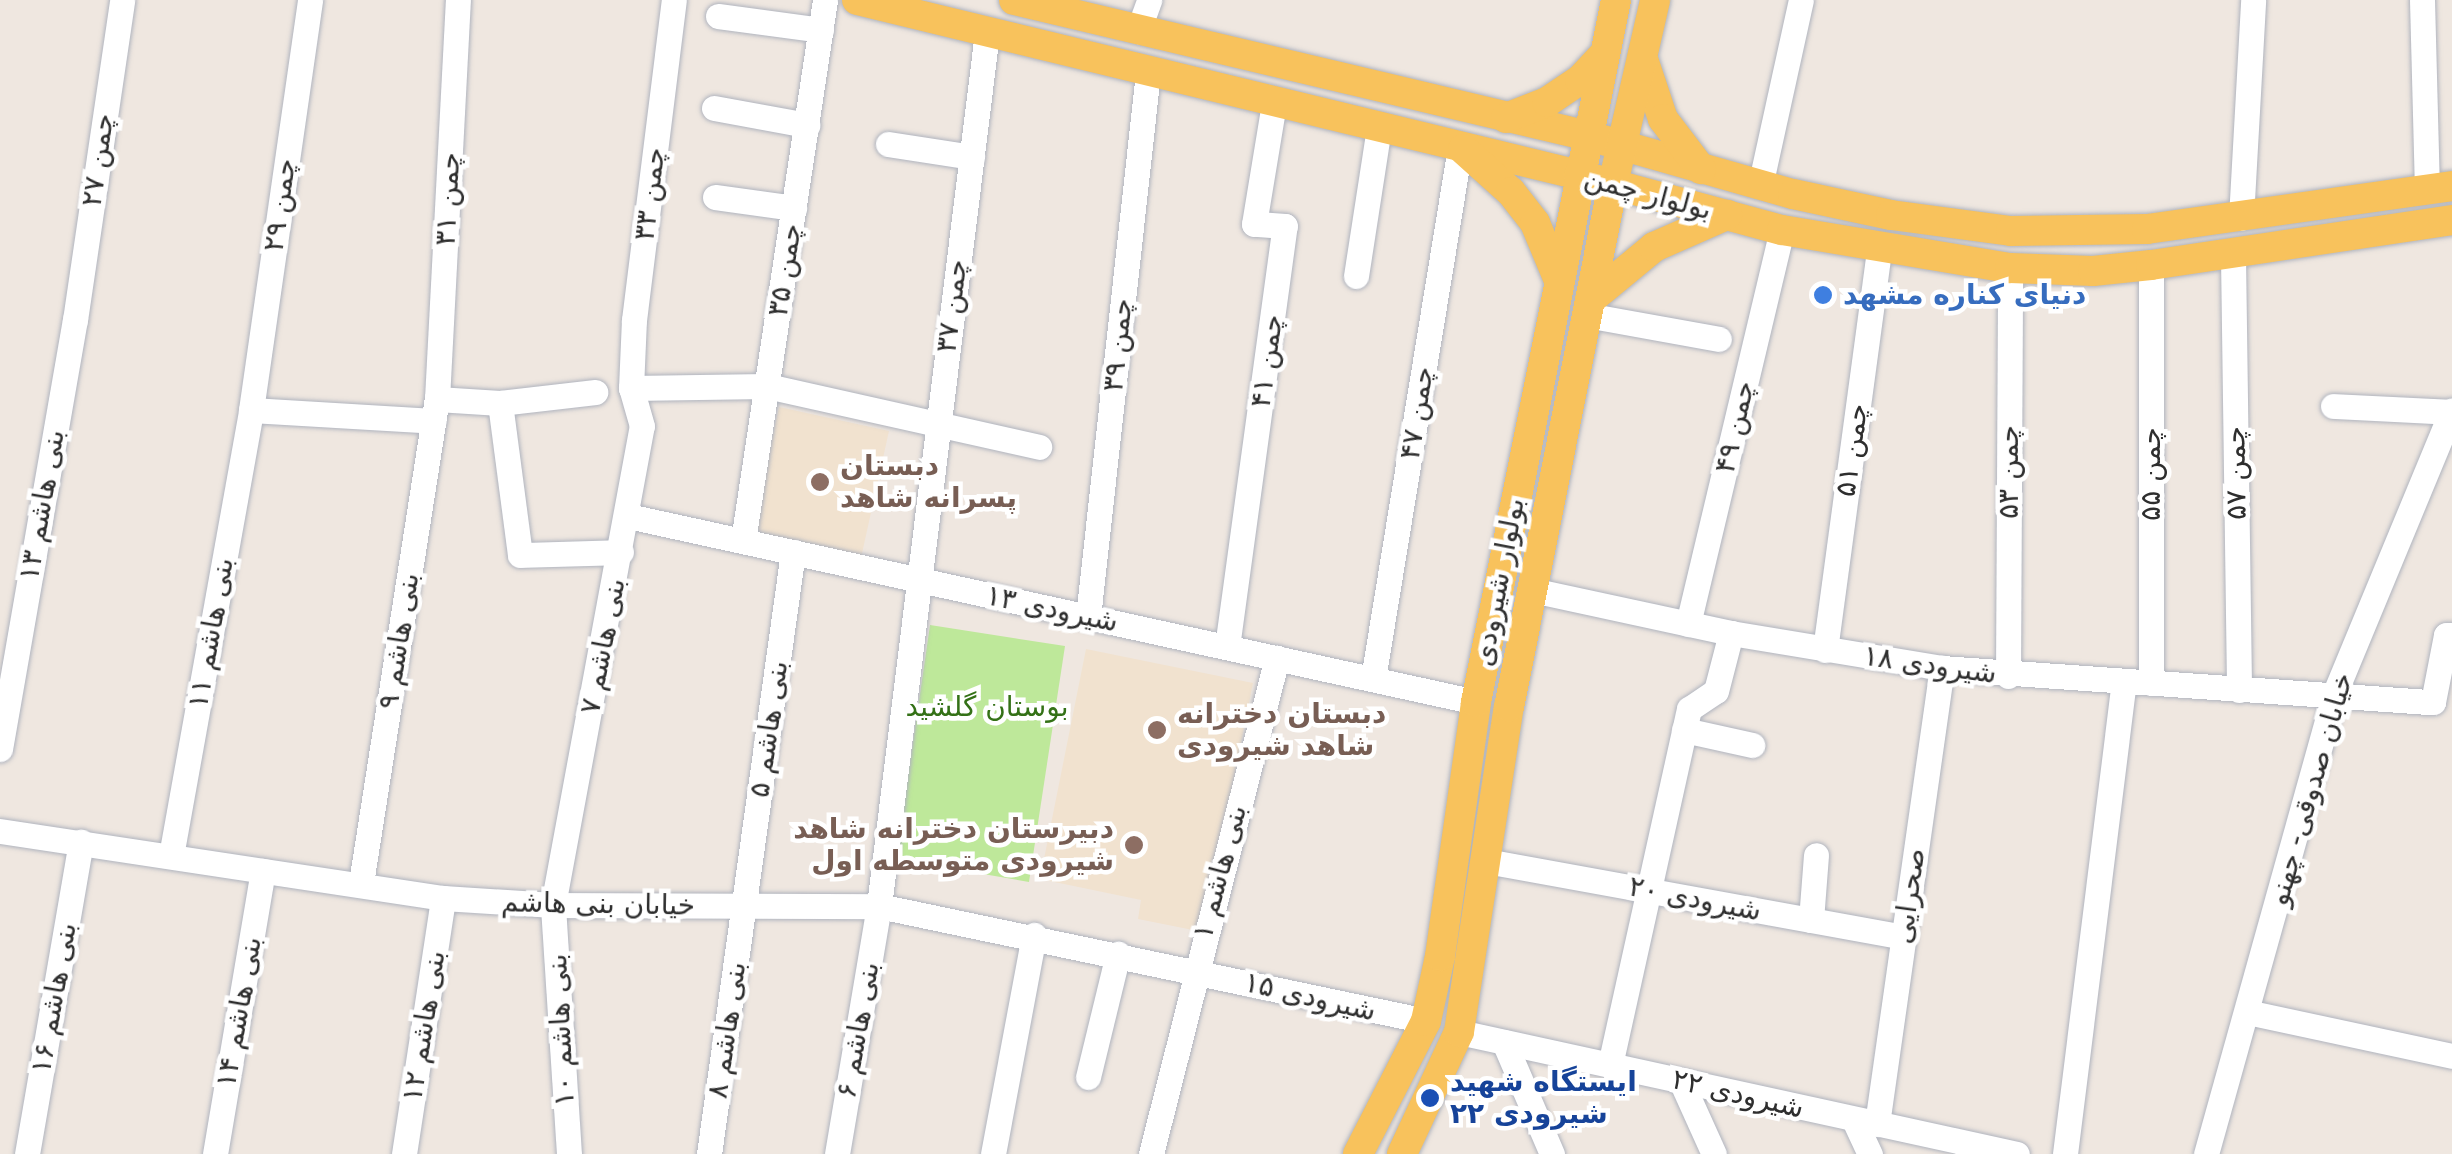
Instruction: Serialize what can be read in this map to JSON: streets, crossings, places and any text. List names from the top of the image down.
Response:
{
  "streets": {
    "main road": ["بولوار چمن", "بولوار شیرودی"],
    "street": [
      "چمن ۲۷",
      "چمن ۳۳",
      "چمن ۳۱",
      "چمن ۲۹",
      "چمن ۳۵",
      "چمن ۳۷",
      "چمن ۳۹",
      "چمن ۴۱",
      "چمن ۴۷",
      "چمن ۴۹",
      "چمن ۵۱",
      "چمن ۵۳",
      "چمن ۵۷",
      "چمن ۵۵",
      "بنی هاشم ۱۳",
      "شیرودی ۱۳",
      "بنی هاشم ۱۱",
      "بنی هاشم ۹",
      "بنی هاشم ۷",
      "شیرودی ۱۸",
      "بنی هاشم ۵",
      "خیابان صدوقی- چهنو",
      "بنی هاشم ۱",
      "صحرایی",
      "شیرودی ۲۰",
      "خیابان بنی هاشم",
      "شیرودی ۱۵",
      "بنی هاشم ۱۶",
      "بنی هاشم ۱۴",
      "بنی هاشم ۱۲",
      "بنی هاشم ۱۰",
      "بنی هاشم ۸",
      "بنی هاشم ۶",
      "شیرودی ۲۲"
    ]
  },
  "crossings": [
    ["چمن ۲۷", "بنی هاشم ۱۳"],
    ["چمن ۳۳", "بنی هاشم ۷"],
    ["بولوار چمن", "چمن ۳۷"],
    ["بولوار چمن", "چمن ۳۹"],
    ["بولوار چمن", "چمن ۴۱"],
    ["بولوار چمن", "چمن ۴۷"],
    ["بولوار چمن", "چمن ۴۹"],
    ["بولوار چمن", "چمن ۵۱"],
    ["بولوار چمن", "چمن ۵۳"],
    ["بولوار چمن", "چمن ۵۷"],
    ["بولوار چمن", "چمن ۵۵"],
    ["بولوار چمن", "بولوار شیرودی"],
    ["چمن ۳۱", "بنی هاشم ۹"],
    ["چمن ۲۹", "بنی هاشم ۱۱"],
    ["چمن ۳۵", "شیرودی ۱۳"],
    ["چمن ۳۷", "شیرودی ۱۳"],
    ["چمن ۳۷", "بنی هاشم ۶"],
    ["چمن ۳۹", "شیرودی ۱۳"],
    ["چمن ۴۱", "شیرودی ۱۳"],
    ["چمن ۴۷", "شیرودی ۱۳"],
    ["چمن ۴۹", "شیرودی ۱۸"],
    ["چمن ۵۱", "شیرودی ۱۸"],
    ["چمن ۵۳", "شیرودی ۱۸"],
    ["چمن ۵۷", "شیرودی ۱۸"],
    ["چمن ۵۵", "شیرودی ۱۸"],
    ["بولوار شیرودی", "شیرودی ۱۳"],
    ["بولوار شیرودی", "شیرودی ۱۸"],
    ["بولوار شیرودی", "شیرودی ۲۰"],
    ["بولوار شیرودی", "شیرودی ۱۵"],
    ["بولوار شیرودی", "شیرودی ۲۲"],
    ["شیرودی ۱۳", "بنی هاشم ۷"],
    ["شیرودی ۱۳", "بنی هاشم ۵"],
    ["شیرودی ۱۳", "بنی هاشم ۱"],
    ["شیرودی ۱۳", "بنی هاشم ۶"],
    ["بنی هاشم ۱۱", "خیابان بنی هاشم"],
    ["بنی هاشم ۹", "خیابان بنی هاشم"],
    ["بنی هاشم ۷", "خیابان بنی هاشم"],
    ["بنی هاشم ۷", "بنی هاشم ۱۰"],
    ["شیرودی ۱۸", "خیابان صدوقی- چهنو"],
    ["شیرودی ۱۸", "صحرایی"],
    ["بنی هاشم ۵", "خیابان بنی هاشم"],
    ["بنی هاشم ۵", "بنی هاشم ۸"],
    ["بنی هاشم ۱", "خیابان بنی هاشم"],
    ["بنی هاشم ۱", "شیرودی ۱۵"],
    ["صحرایی", "شیرودی ۲۰"],
    ["صحرایی", "شیرودی ۲۲"],
    ["خیابان بنی هاشم", "شیرودی ۱۵"],
    ["خیابان بنی هاشم", "بنی هاشم ۱۶"],
    ["خیابان بنی هاشم", "بنی هاشم ۱۴"],
    ["خیابان بنی هاشم", "بنی هاشم ۱۲"],
    ["خیابان بنی هاشم", "بنی هاشم ۱۰"],
    ["خیابان بنی هاشم", "بنی هاشم ۸"],
    ["خیابان بنی هاشم", "بنی هاشم ۶"]
  ],
  "parks": ["بوستان گلشید"],
  "places": [
    "دنیای کناره مشهد",
    "دبستان پسرانه شاهد",
    "دبستان دخترانه شاهد شیرودی",
    "دبیرستان دخترانه شاهد شیرودی متوسطه اول",
    "ایستگاه شهید شیرودی ۲۲"
  ]
}
